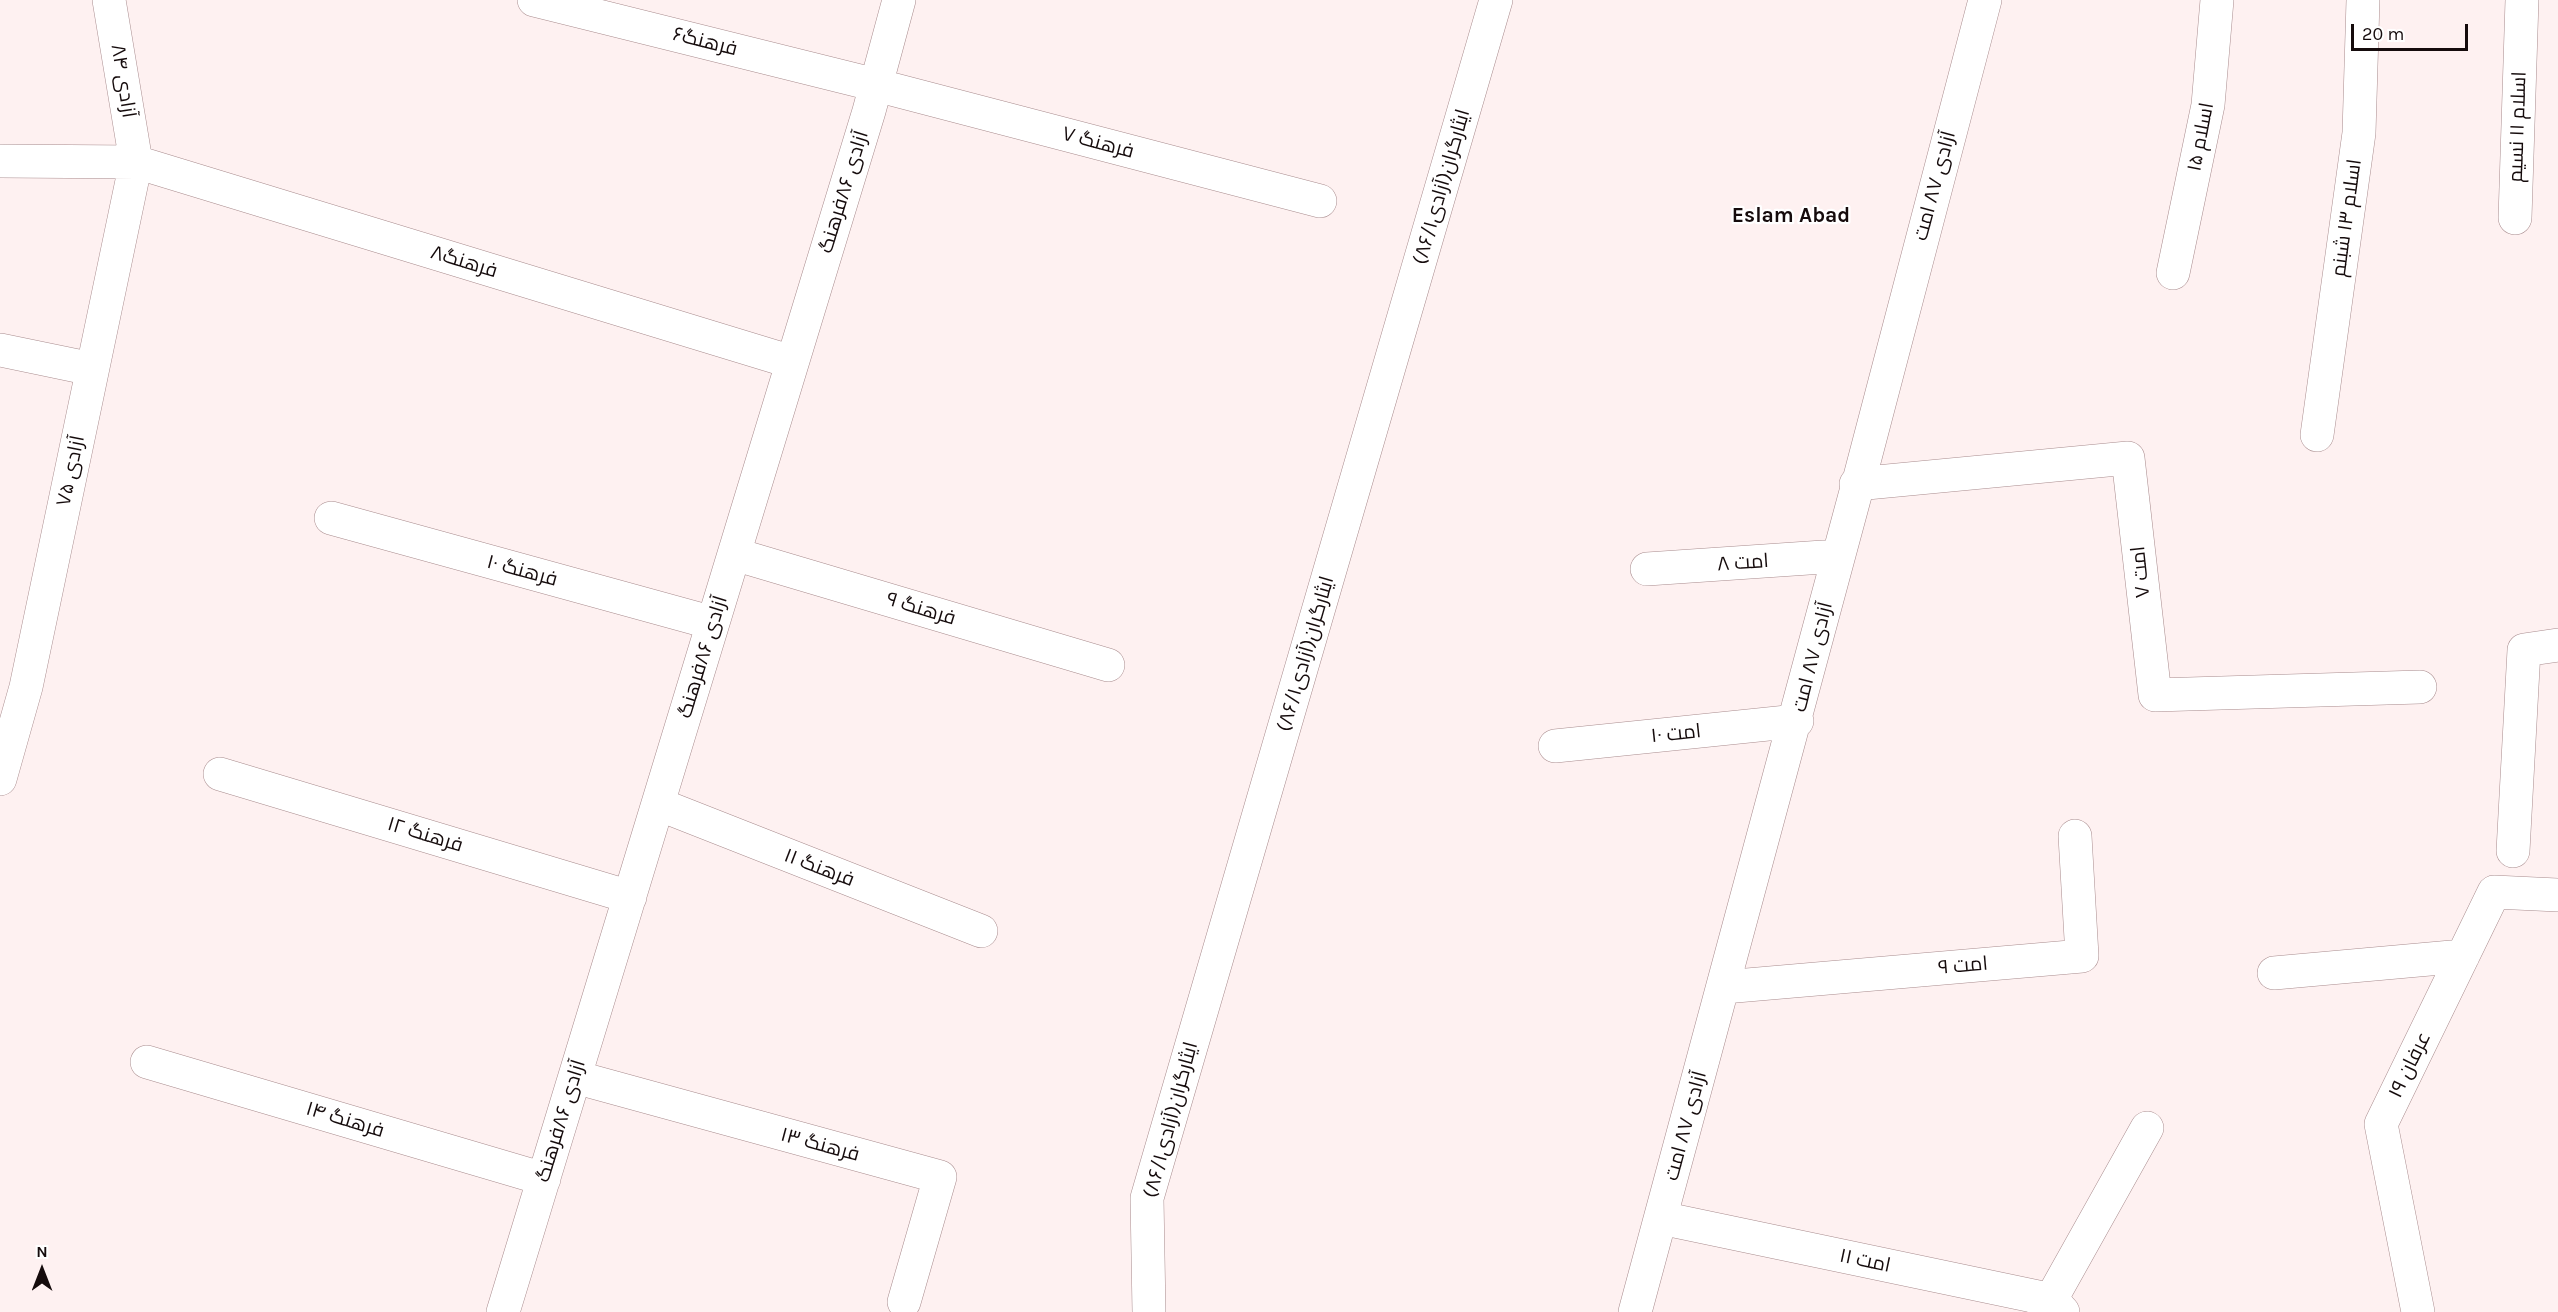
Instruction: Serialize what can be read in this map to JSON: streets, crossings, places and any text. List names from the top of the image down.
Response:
{
  "streets": {
    "street": [
      "فرهنگ۶",
      "آزادی ۸۴",
      "اسلام ۱۱ نسیم",
      "اسلام ۱۵",
      "فرهنگ ۷",
      "آزادی ۸۷ امت",
      "ایثارگران(آزادی۸۶/۱)",
      "آزادی ۸۶فرهنگ",
      "اسلام ۱۳ شبنم",
      "فرهنگ۸",
      "آزادی ۷۵",
      "امت ۸",
      "فرهنگ ۱۰",
      "امت ۷",
      "فرهنگ ۹",
      "امت ۱۰",
      "فرهنگ ۱۲",
      "فرهنگ ۱۱",
      "امت ۹",
      "عرفان ۱۹",
      "فرهنگ ۱۴",
      "فرهنگ ۱۳",
      "امت ۱۱"
    ]
  },
  "crossings": [
    ["فرهنگ۶", "فرهنگ ۷"],
    ["فرهنگ۶", "آزادی ۸۶فرهنگ"],
    ["آزادی ۸۴", "فرهنگ۸"],
    ["آزادی ۸۴", "آزادی ۷۵"],
    ["فرهنگ ۷", "آزادی ۸۶فرهنگ"],
    ["آزادی ۸۷ امت", "امت ۸"],
    ["آزادی ۸۷ امت", "امت ۷"],
    ["آزادی ۸۷ امت", "امت ۱۰"],
    ["آزادی ۸۷ امت", "امت ۹"],
    ["آزادی ۸۷ امت", "امت ۱۱"],
    ["آزادی ۸۶فرهنگ", "فرهنگ۸"],
    ["آزادی ۸۶فرهنگ", "فرهنگ ۱۰"],
    ["آزادی ۸۶فرهنگ", "فرهنگ ۹"],
    ["آزادی ۸۶فرهنگ", "فرهنگ ۱۲"],
    ["آزادی ۸۶فرهنگ", "فرهنگ ۱۱"],
    ["آزادی ۸۶فرهنگ", "فرهنگ ۱۴"],
    ["آزادی ۸۶فرهنگ", "فرهنگ ۱۳"],
    ["فرهنگ۸", "آزادی ۷۵"]
  ],
  "districts": ["Eslam Abad"],
  "scale_bar": "20 m",
  "north": "top"
}
